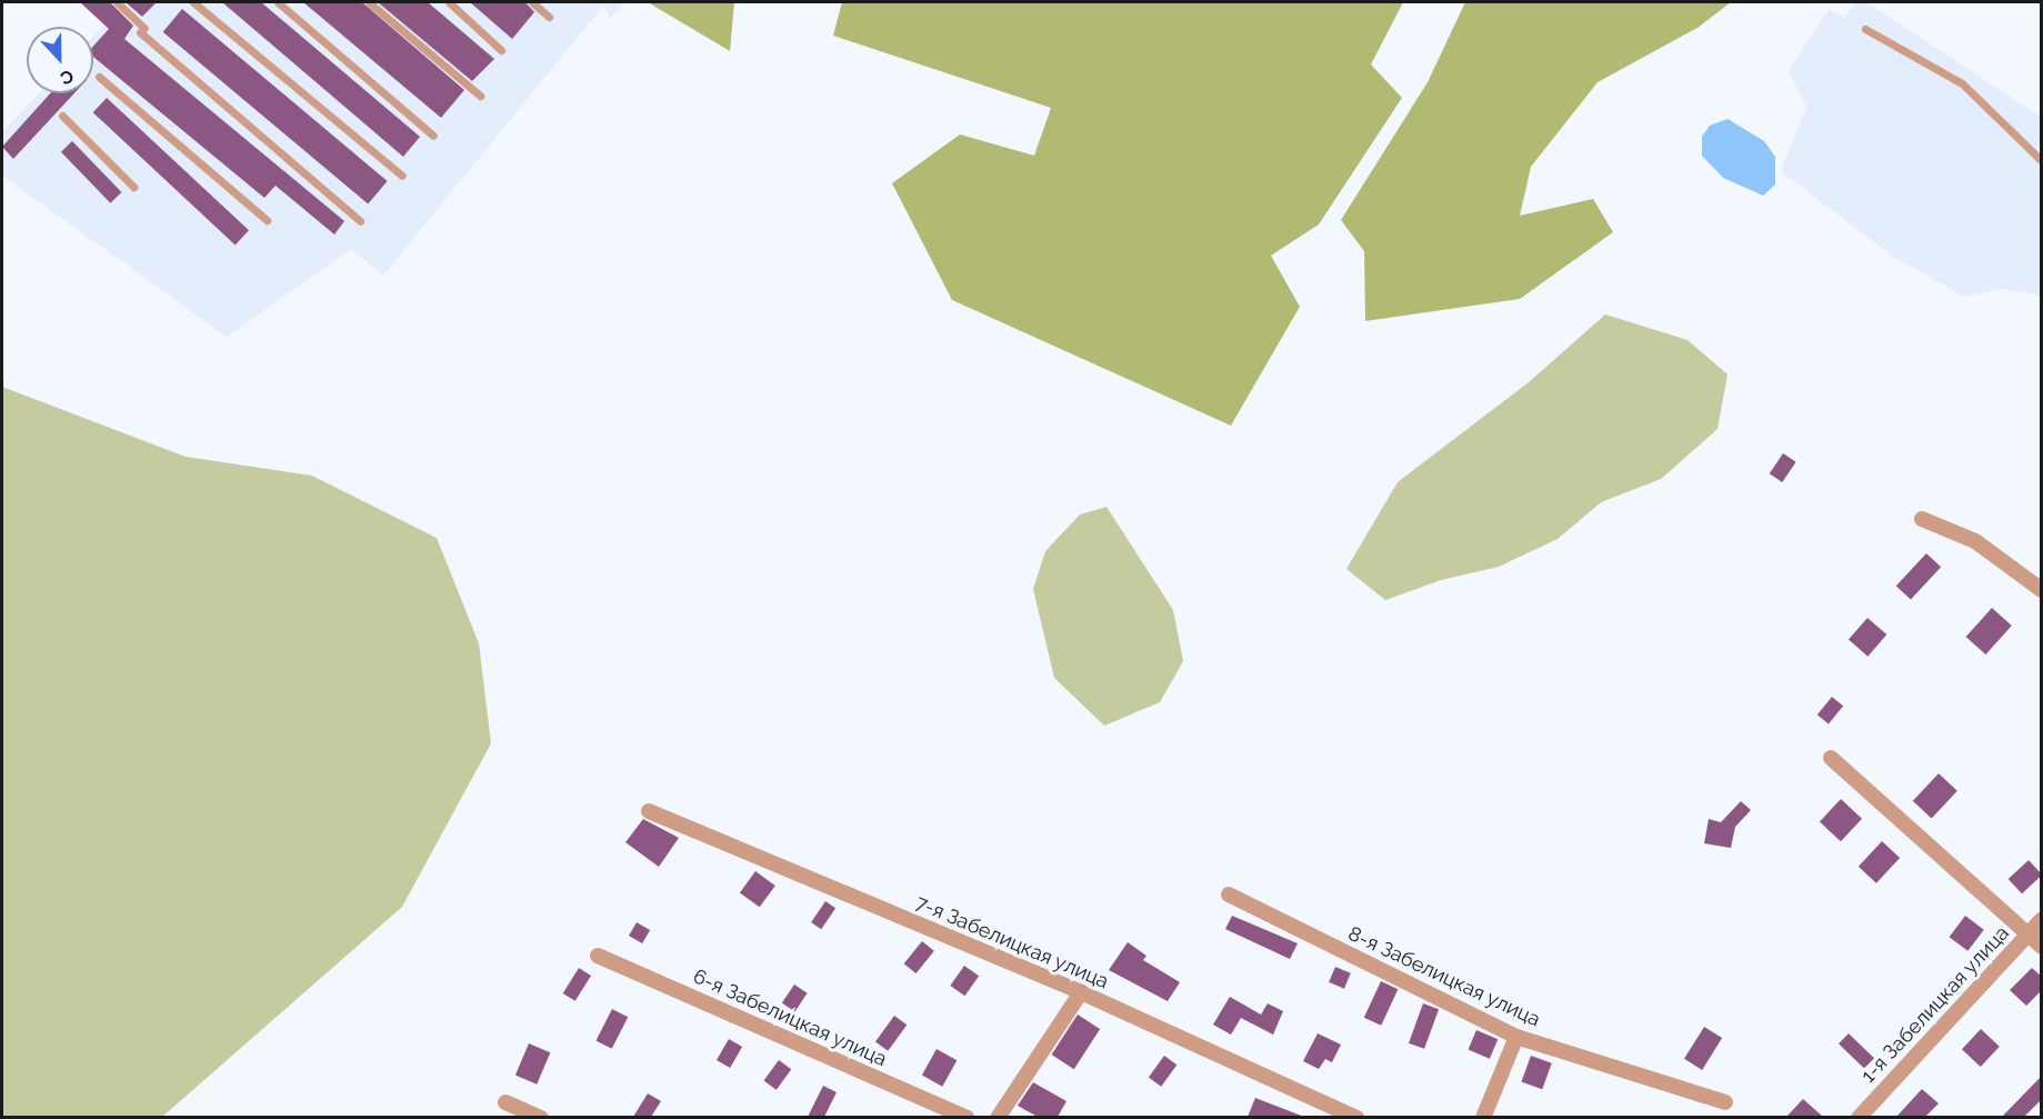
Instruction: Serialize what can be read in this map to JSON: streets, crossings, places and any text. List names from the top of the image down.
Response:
{
  "streets": {
    "street": [
      "7-я Забелицкая улица",
      "8-я Забелицкая улица",
      "1-я Забелицкая улица",
      "6-я Забелицкая улица"
    ]
  },
  "north": "bottom"
}
